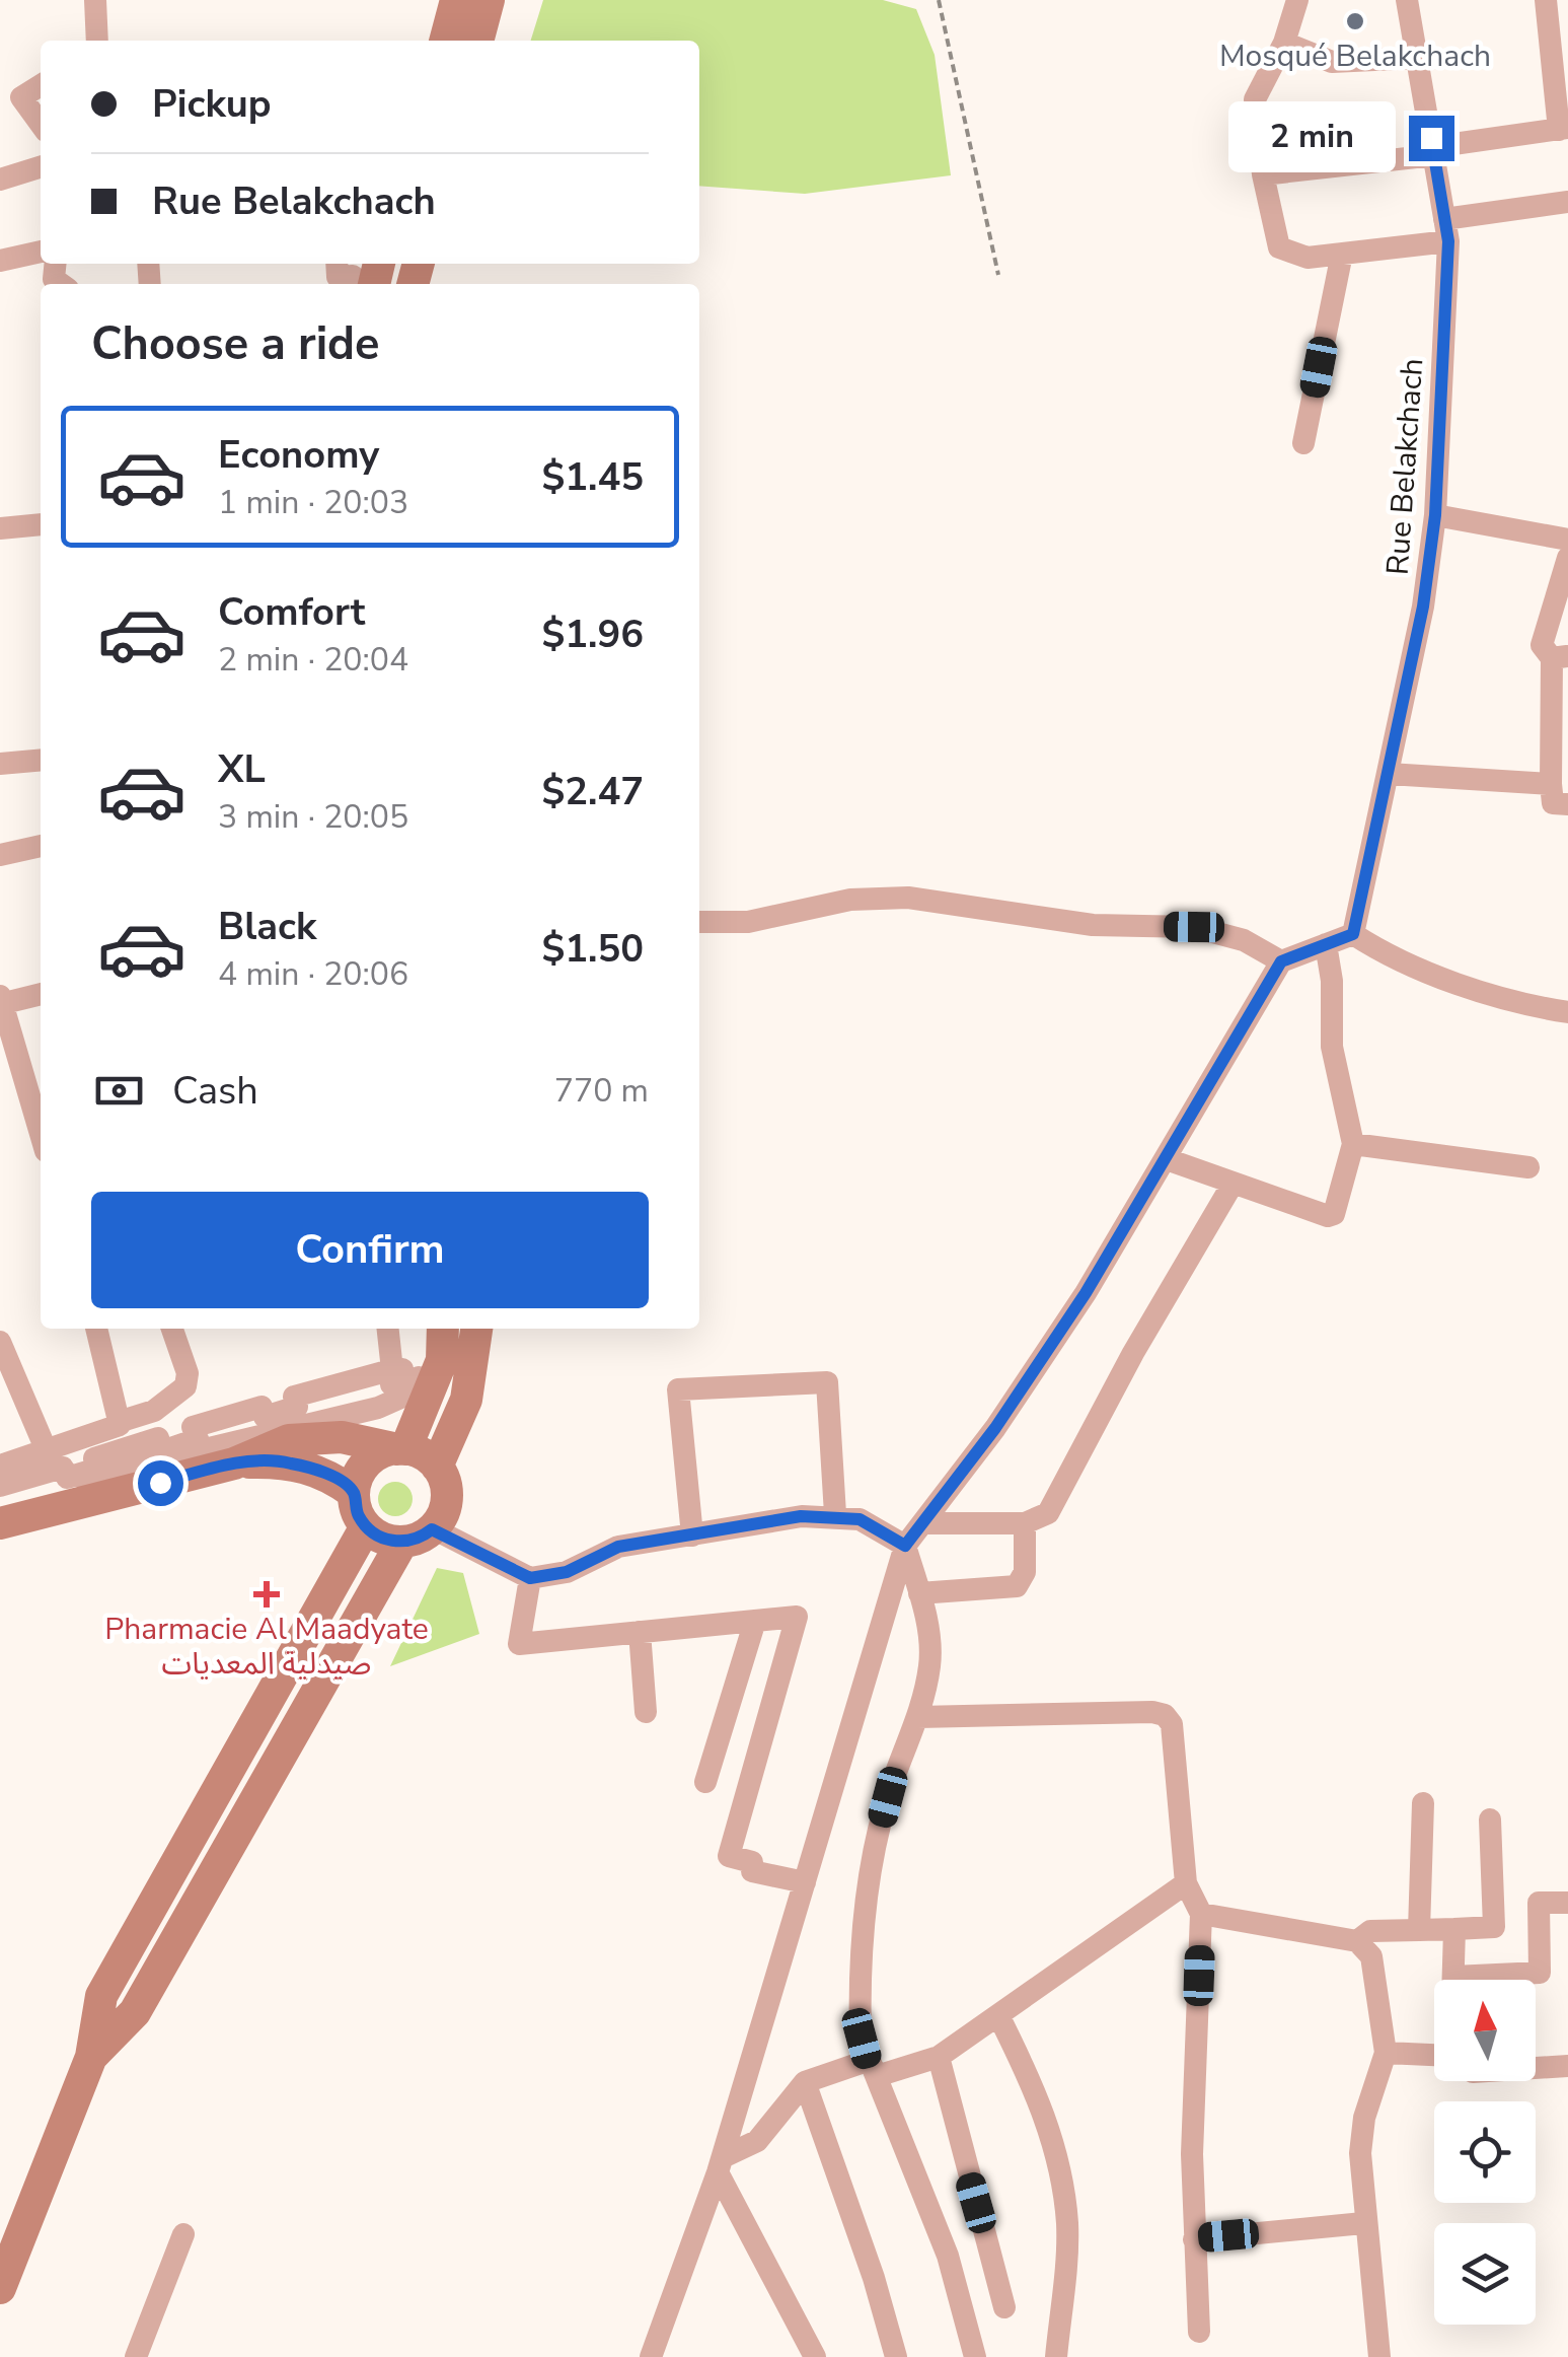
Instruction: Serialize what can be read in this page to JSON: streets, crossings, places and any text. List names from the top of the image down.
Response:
{
  "streets": {
    "street": ["Rue Belakchach"]
  },
  "places": {
    "other": ["Mosqué Belakchach"],
    "health": ["Pharmacie Al Maadyate صيدلية المعديات"]
  },
  "north": "top",
  "page": {
    "banner": ["Pickup", "Rue Belakchach"],
    "bubble": "2 min",
    "heading": "Choose a ride",
    "list": [
      {
        "name": "Economy",
        "note": "1 min · 20:03",
        "value": "$1.45"
      },
      {
        "name": "Comfort",
        "note": "2 min · 20:04",
        "value": "$1.96"
      },
      {
        "name": "XL",
        "note": "3 min · 20:05",
        "value": "$2.47"
      },
      {
        "name": "Black",
        "note": "4 min · 20:06",
        "value": "$1.50"
      }
    ],
    "pay": ["Cash", "770 m"],
    "buttons": "Confirm"
  }
}
